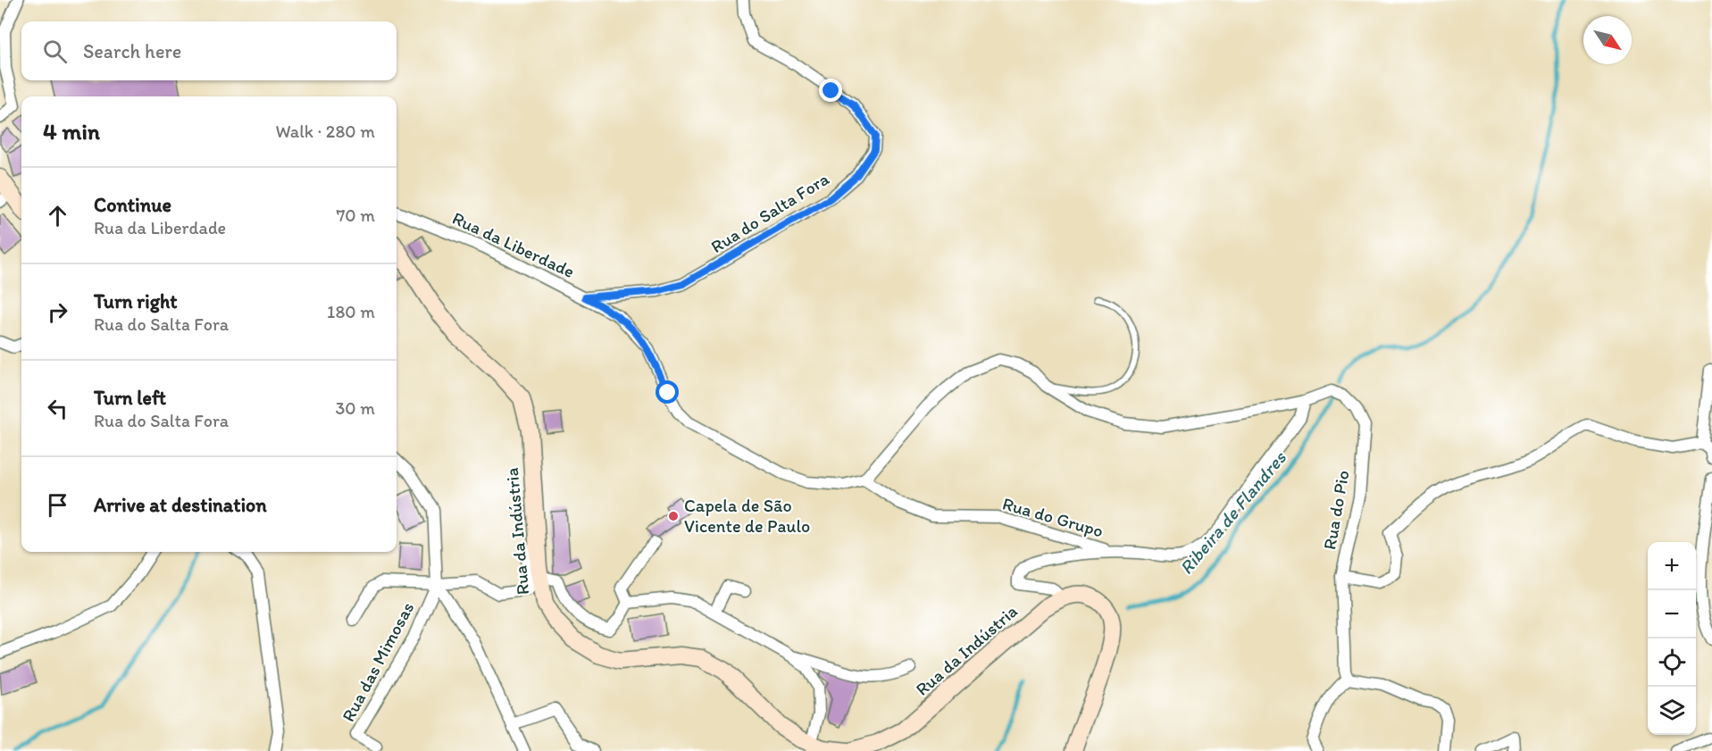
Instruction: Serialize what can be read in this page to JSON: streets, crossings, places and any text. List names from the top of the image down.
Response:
{
  "streets": {
    "street": [
      "Rua do Salta Fora",
      "Rua da Liberdade",
      "Rua do Pio",
      "Rua do Grupo",
      "Rua da Indústria",
      "Rua das Mimosas"
    ]
  },
  "crossings": [
    ["Rua do Salta Fora", "Rua da Liberdade"],
    ["Rua da Liberdade", "Rua do Pio"],
    ["Rua da Liberdade", "Rua do Grupo"],
    ["Rua do Pio", "Rua do Grupo"]
  ],
  "water": ["Ribeira de Flandres"],
  "places": ["Capela de São Vicente de Paulo"],
  "north": "bottom right",
  "page": {
    "search": "Search here",
    "heading": ["4 min", "Walk · 280 m"],
    "list": [
      ["Continue", "Rua da Liberdade", "70 m"],
      ["Turn right", "Rua do Salta Fora", "180 m"],
      ["Turn left", "Rua do Salta Fora", "30 m"],
      "Arrive at destination"
    ],
    "map_buttons": ["+", "−"]
  }
}
